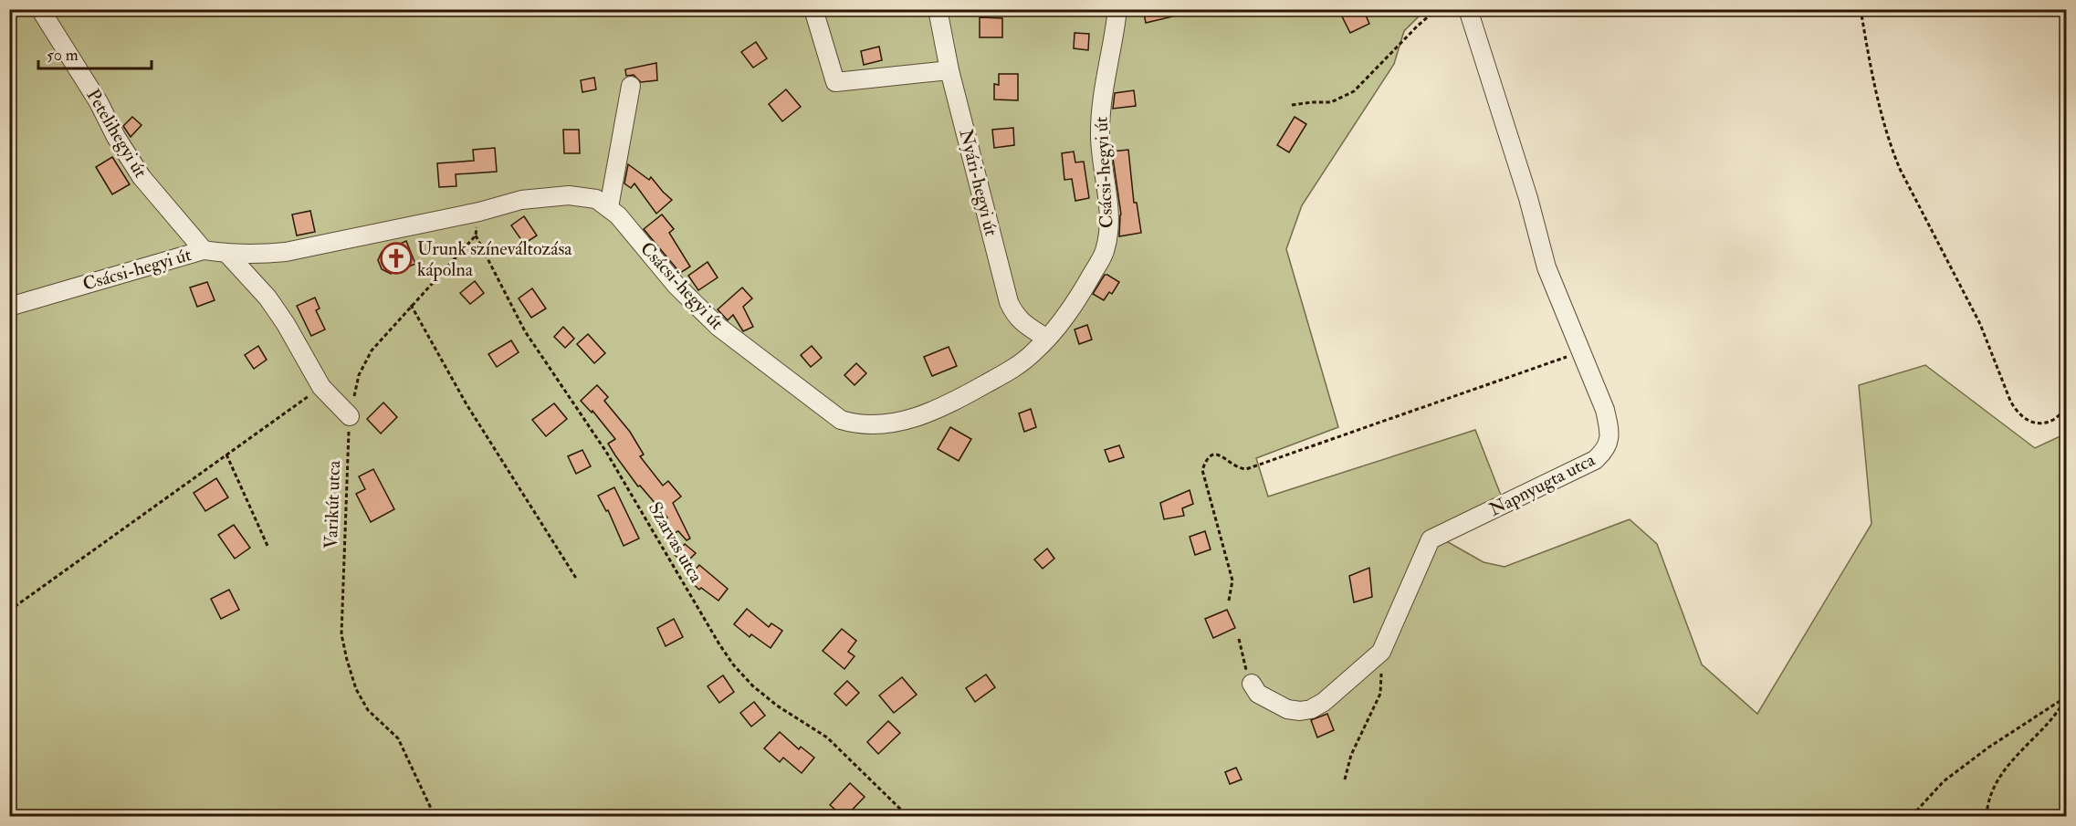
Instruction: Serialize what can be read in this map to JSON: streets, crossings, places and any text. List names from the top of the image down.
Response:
{
  "streets": {
    "street": [
      "Petelihegyi út",
      "Csácsi-hegyi út",
      "Nyári-hegyi út",
      "Napnyugta utca"
    ],
    "path": ["Varikút utca", "Szarvas utca"]
  },
  "crossings": [
    ["Petelihegyi út", "Csácsi-hegyi út"],
    ["Csácsi-hegyi út", "Nyári-hegyi út"],
    ["Varikút utca", "Szarvas utca"]
  ],
  "places": {
    "church": ["Urunk színeváltozása kápolna"]
  },
  "scale_bar": "50 m"
}
